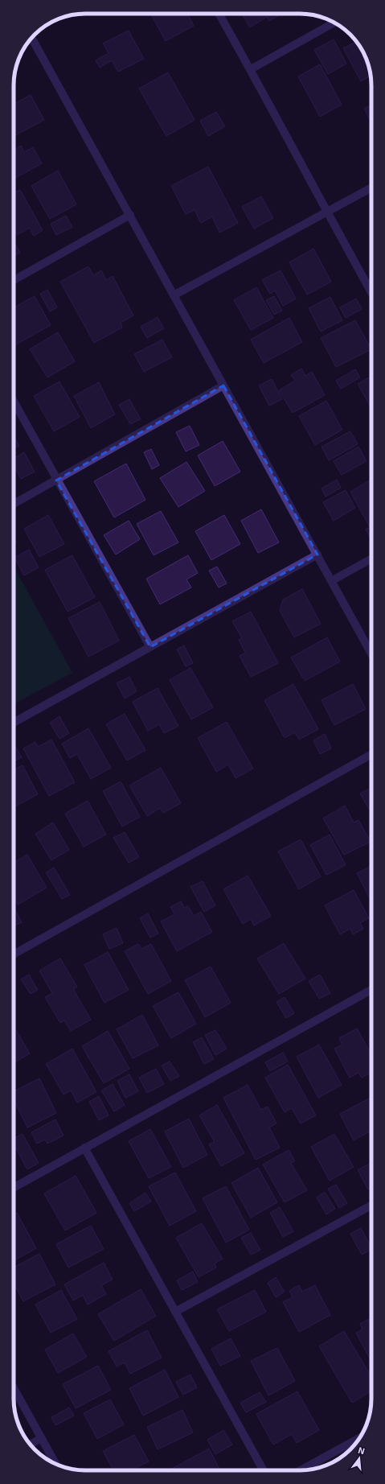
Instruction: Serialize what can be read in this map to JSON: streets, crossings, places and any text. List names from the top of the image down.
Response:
{
  "north": "top"
}
